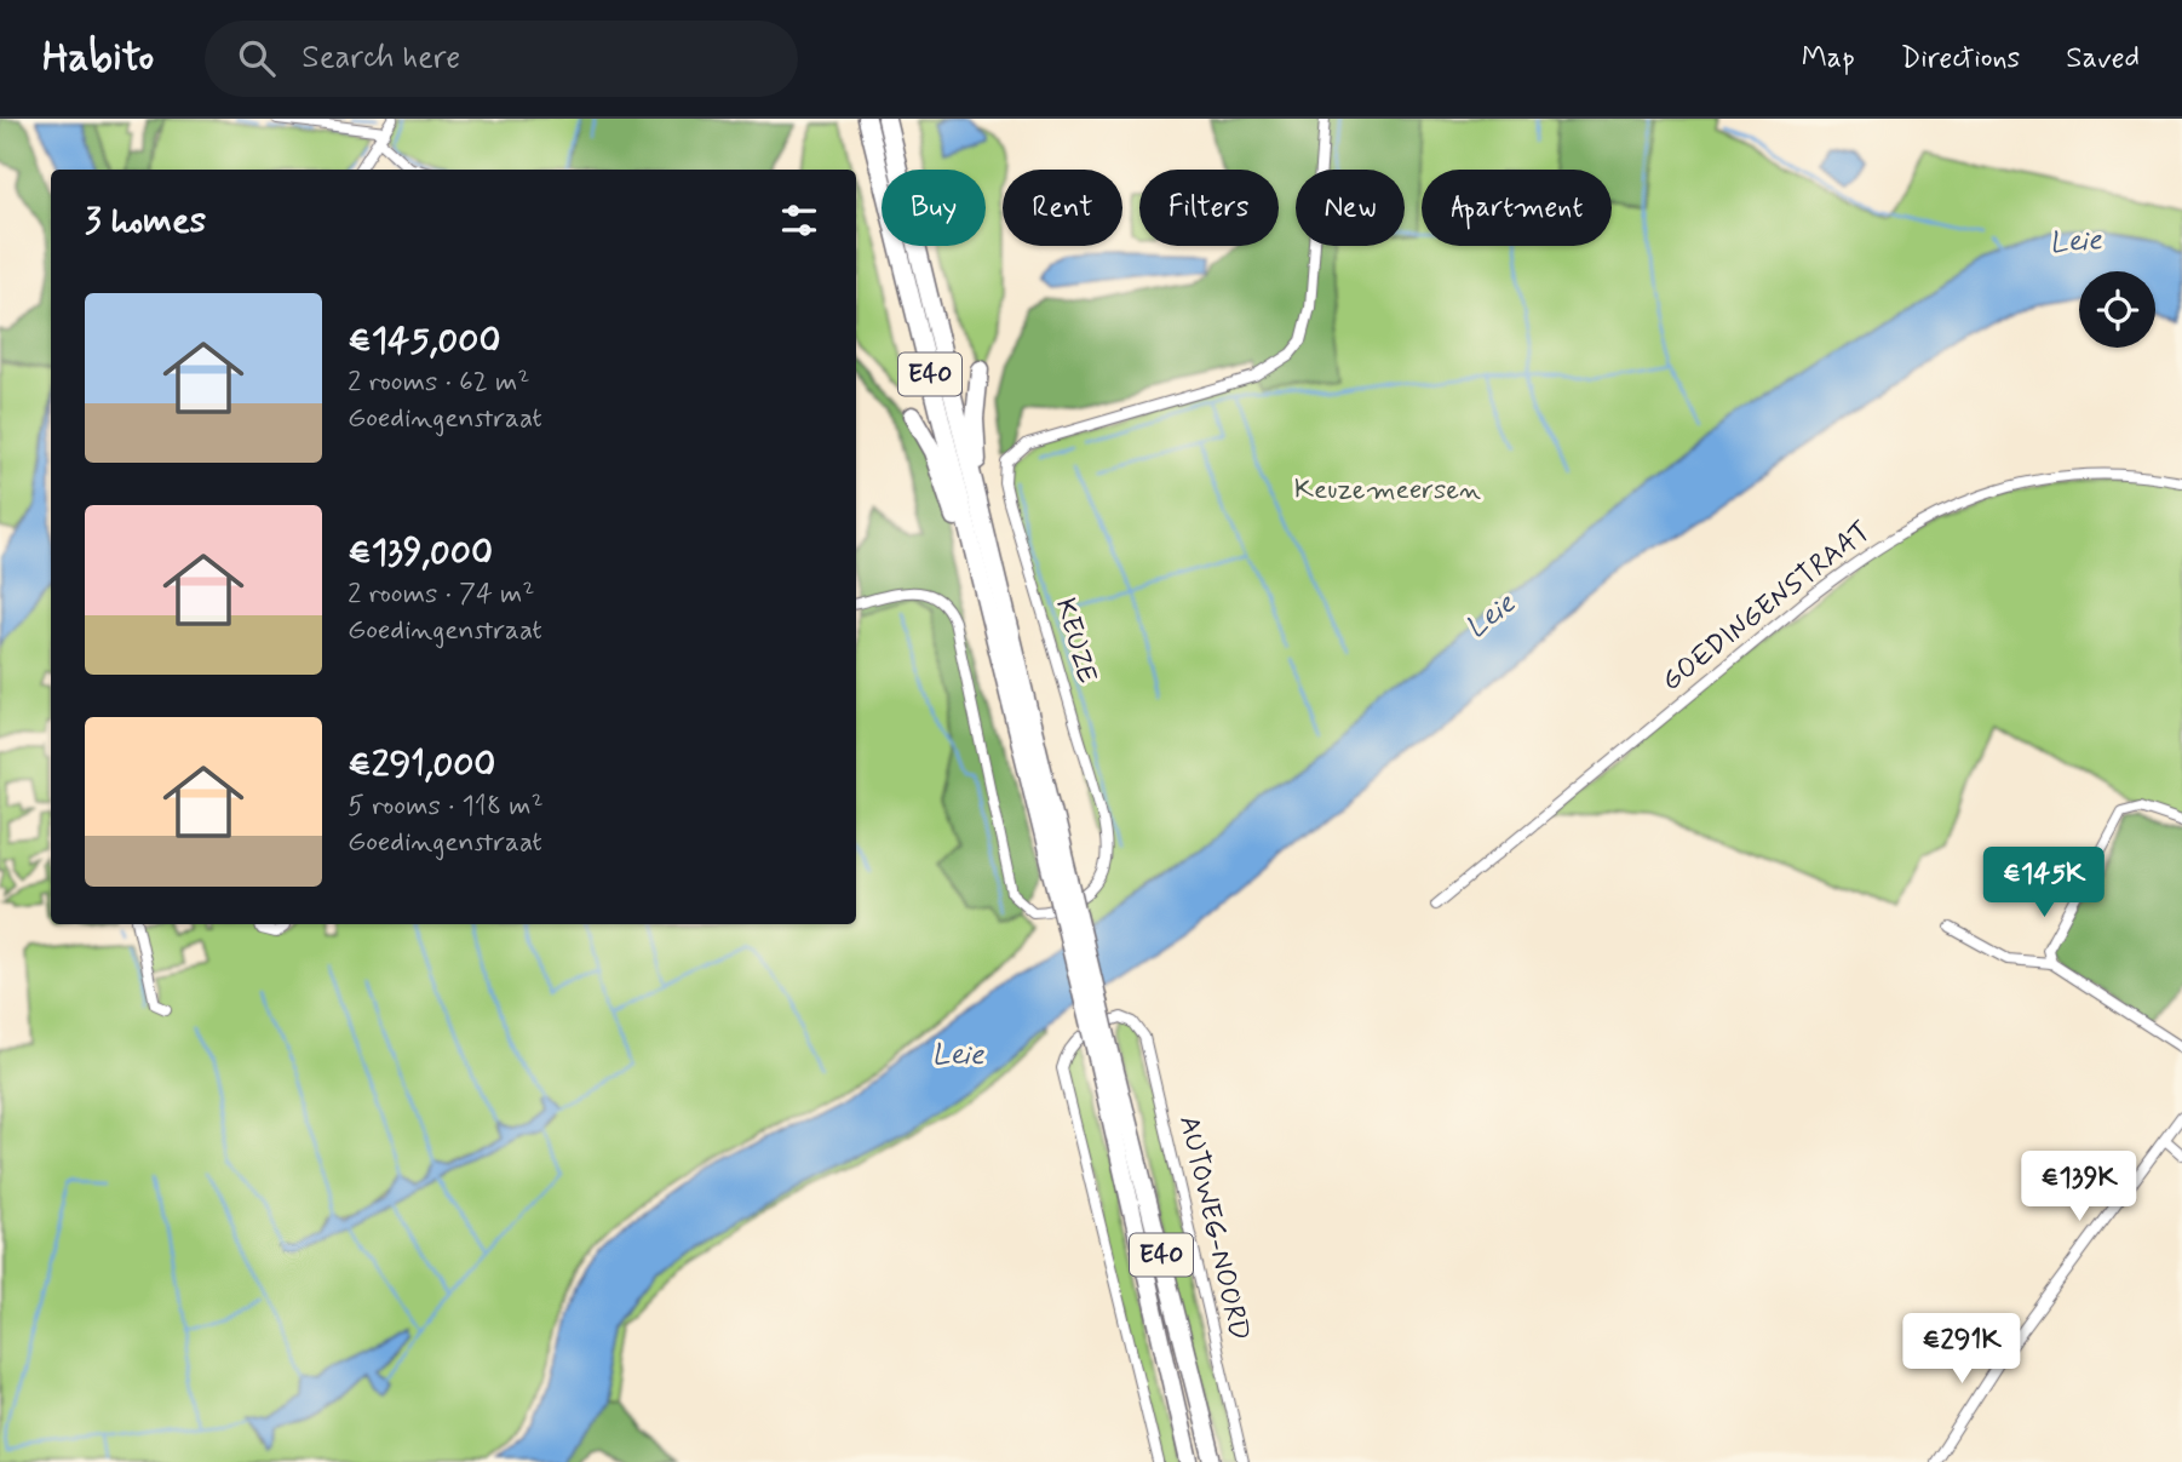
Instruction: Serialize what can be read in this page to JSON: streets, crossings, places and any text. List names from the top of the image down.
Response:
{
  "streets": {
    "highway": ["E40"],
    "street": ["GOEDINGENSTRAAT", "KEUZE", "AUTOWEG-NOORD"]
  },
  "water": ["Leie"],
  "parks": ["Keuzemeersen"],
  "page": {
    "header": "Habito",
    "search": "Search here",
    "nav": ["Map", "Directions", "Saved"],
    "chip": [
      "Buy",
      "Rent",
      "Filters",
      "New",
      "Apartment"
    ],
    "heading": "3 homes",
    "list": [
      {
        "name": "€145,000",
        "note": "2 rooms · 62 m² · Goedingenstraat"
      },
      {
        "name": "€139,000",
        "note": "2 rooms · 74 m² · Goedingenstraat"
      },
      {
        "name": "€291,000",
        "note": "5 rooms · 118 m² · Goedingenstraat"
      }
    ],
    "price": ["€145K", "€139K", "€291K"]
  }
}
